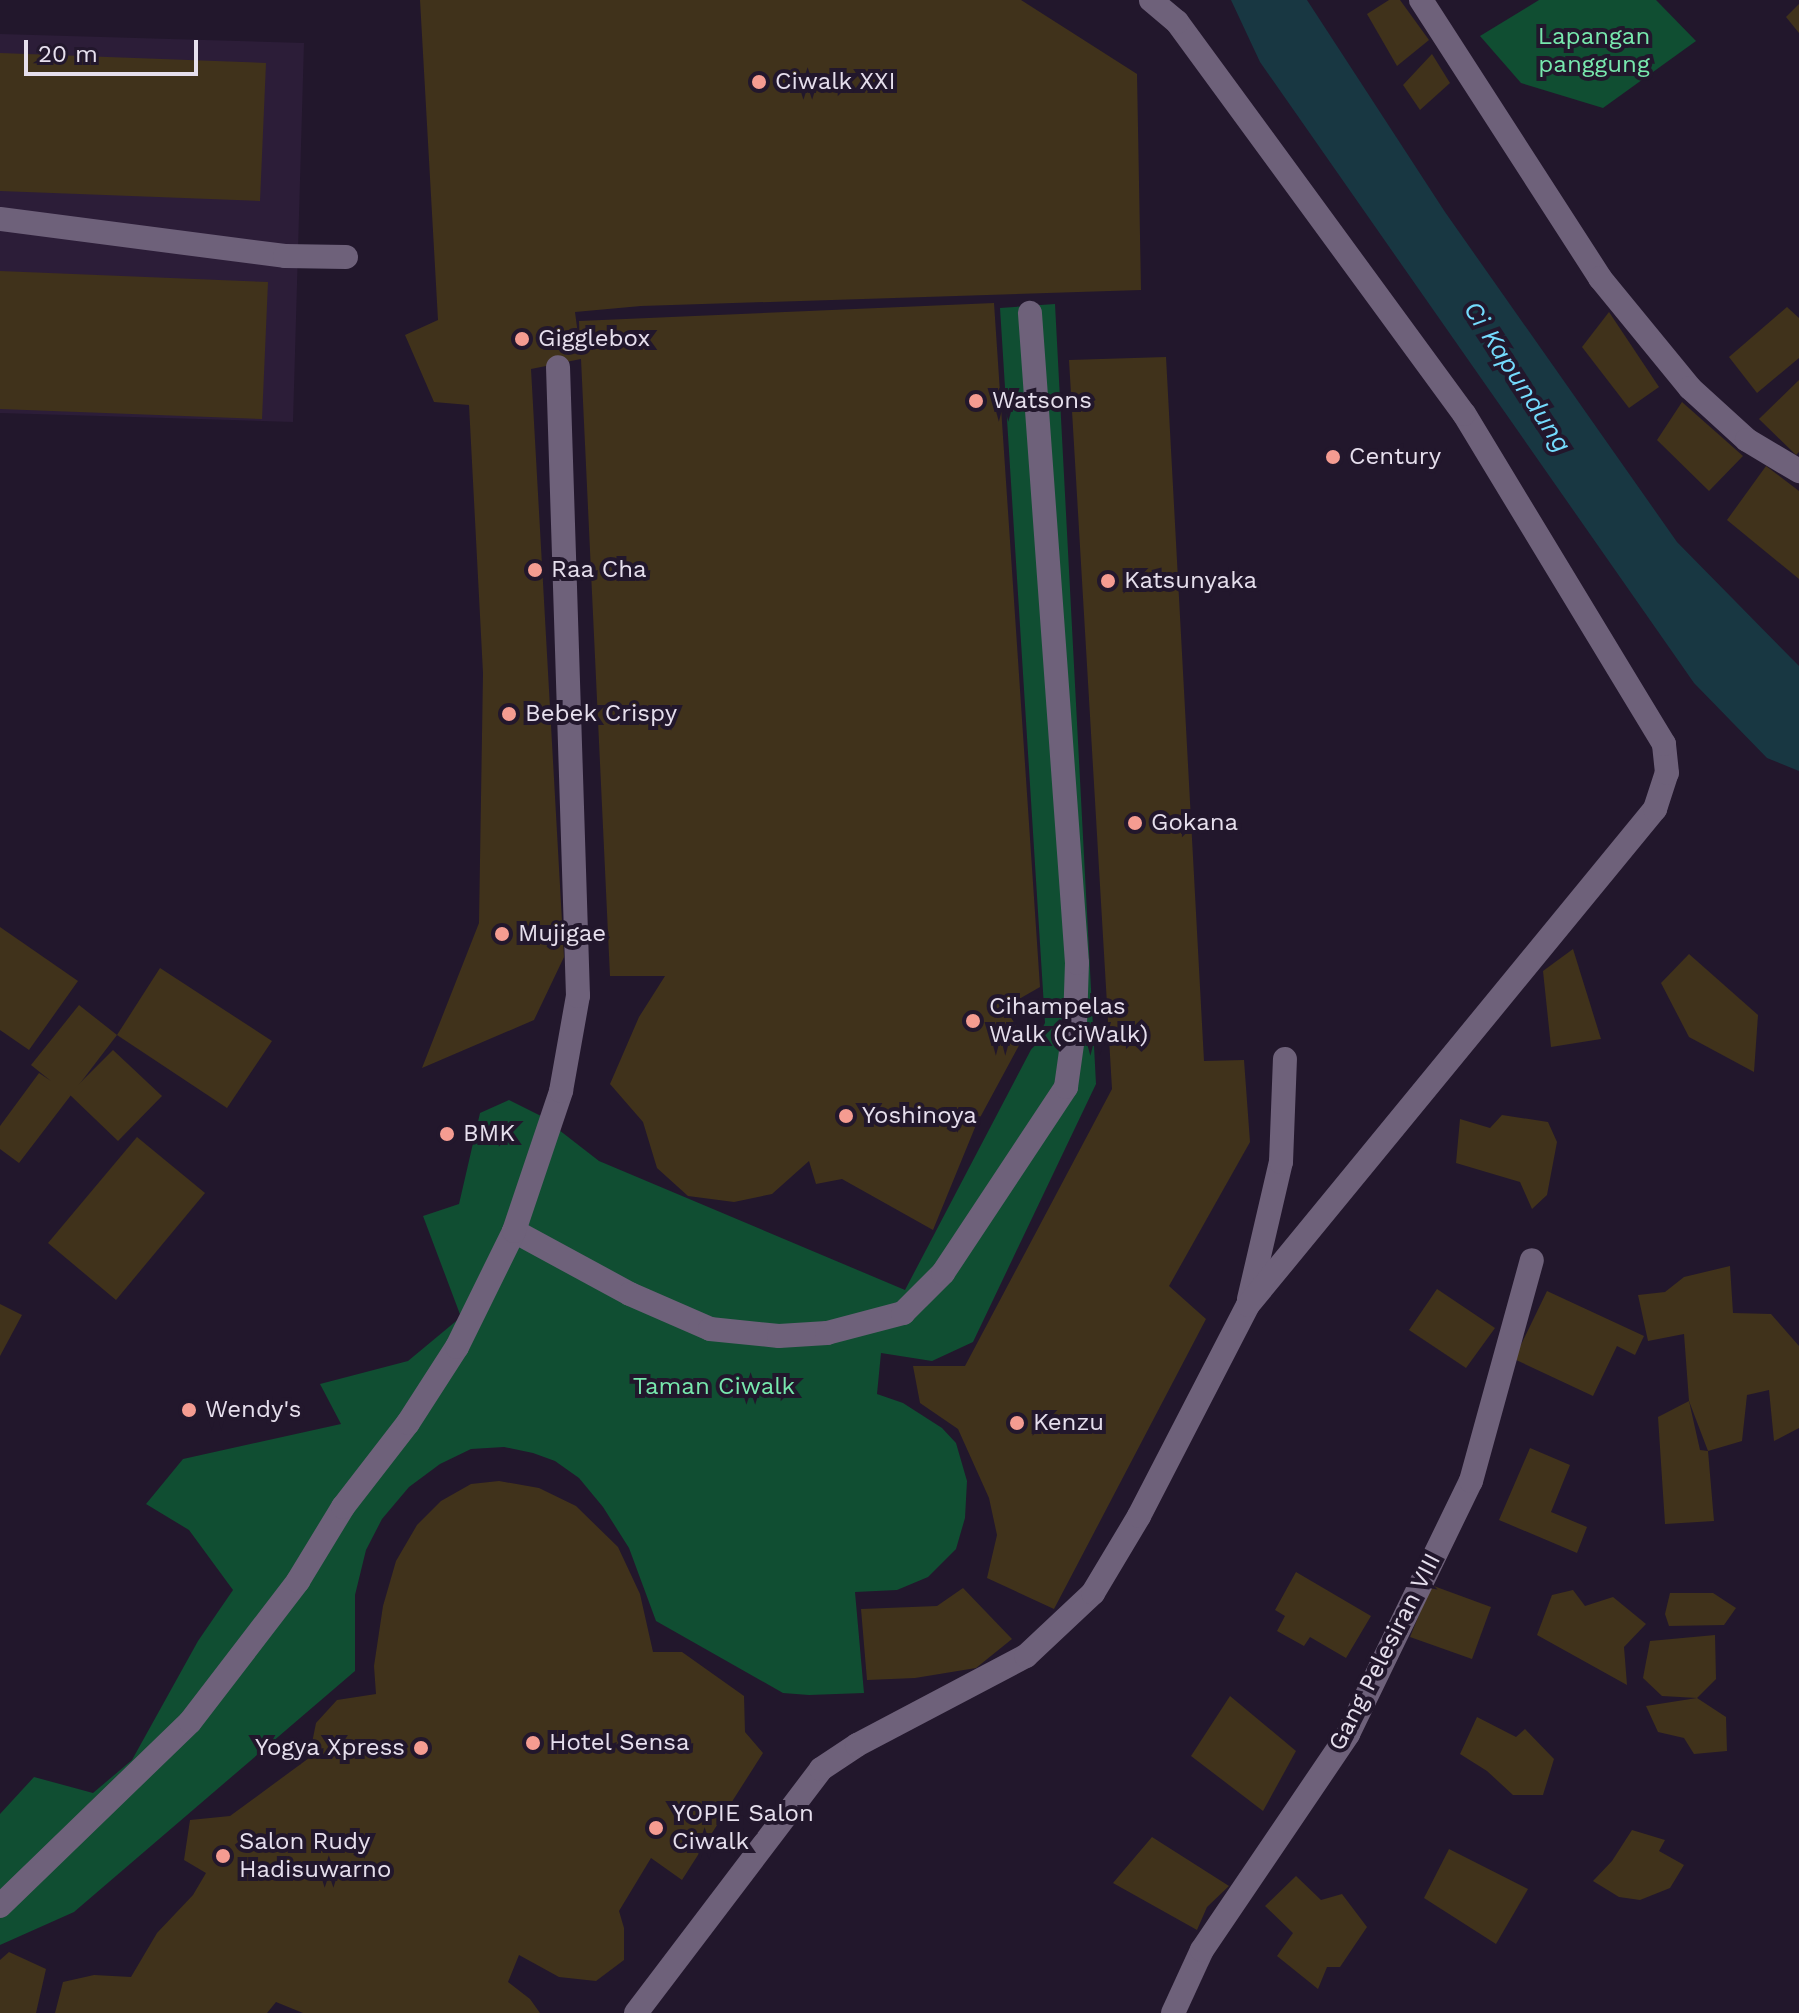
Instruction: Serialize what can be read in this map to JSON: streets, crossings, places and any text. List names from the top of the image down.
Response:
{
  "streets": {
    "street": ["Gang Pelesiran VIII"]
  },
  "water": ["Ci Kapundung"],
  "parks": ["Lapangan panggung", "Taman Ciwalk"],
  "places": [
    "Ciwalk XXI",
    "Gigglebox",
    "Watsons",
    "Century",
    "Raa Cha",
    "Katsunyaka",
    "Bebek Crispy",
    "Gokana",
    "Mujigae",
    "Cihampelas Walk (CiWalk)",
    "Yoshinoya",
    "BMK",
    "Wendy's",
    "Kenzu",
    "Hotel Sensa",
    "Yogya Xpress",
    "YOPIE Salon Ciwalk",
    "Salon Rudy Hadisuwarno"
  ],
  "scale_bar": "20 m"
}
